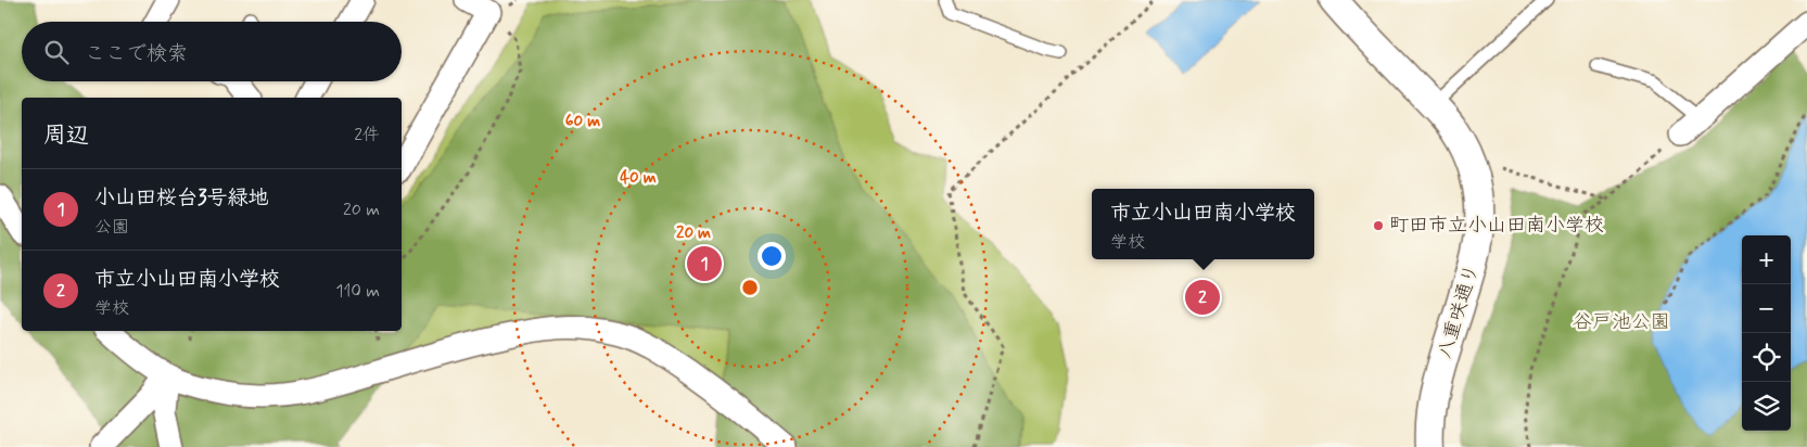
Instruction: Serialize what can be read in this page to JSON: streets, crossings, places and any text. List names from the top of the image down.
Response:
{
  "streets": {
    "street": ["八重咲通り"]
  },
  "parks": ["谷戸池公園"],
  "places": ["町田市立小山田南小学校"],
  "page": {
    "search": "ここで検索",
    "heading": ["周辺", "2件"],
    "list": [
      {
        "mark": "1",
        "name": "小山田桜台3号緑地",
        "note": "公園",
        "value": "20 m"
      },
      {
        "mark": "2",
        "name": "市立小山田南小学校",
        "note": "学校",
        "value": "110 m"
      }
    ],
    "popup": ["市立小山田南小学校", "学校"],
    "map_buttons": ["+", "−"],
    "pins": ["1", "2"]
  },
  "rings": ["60 m", "40 m", "20 m"]
}
